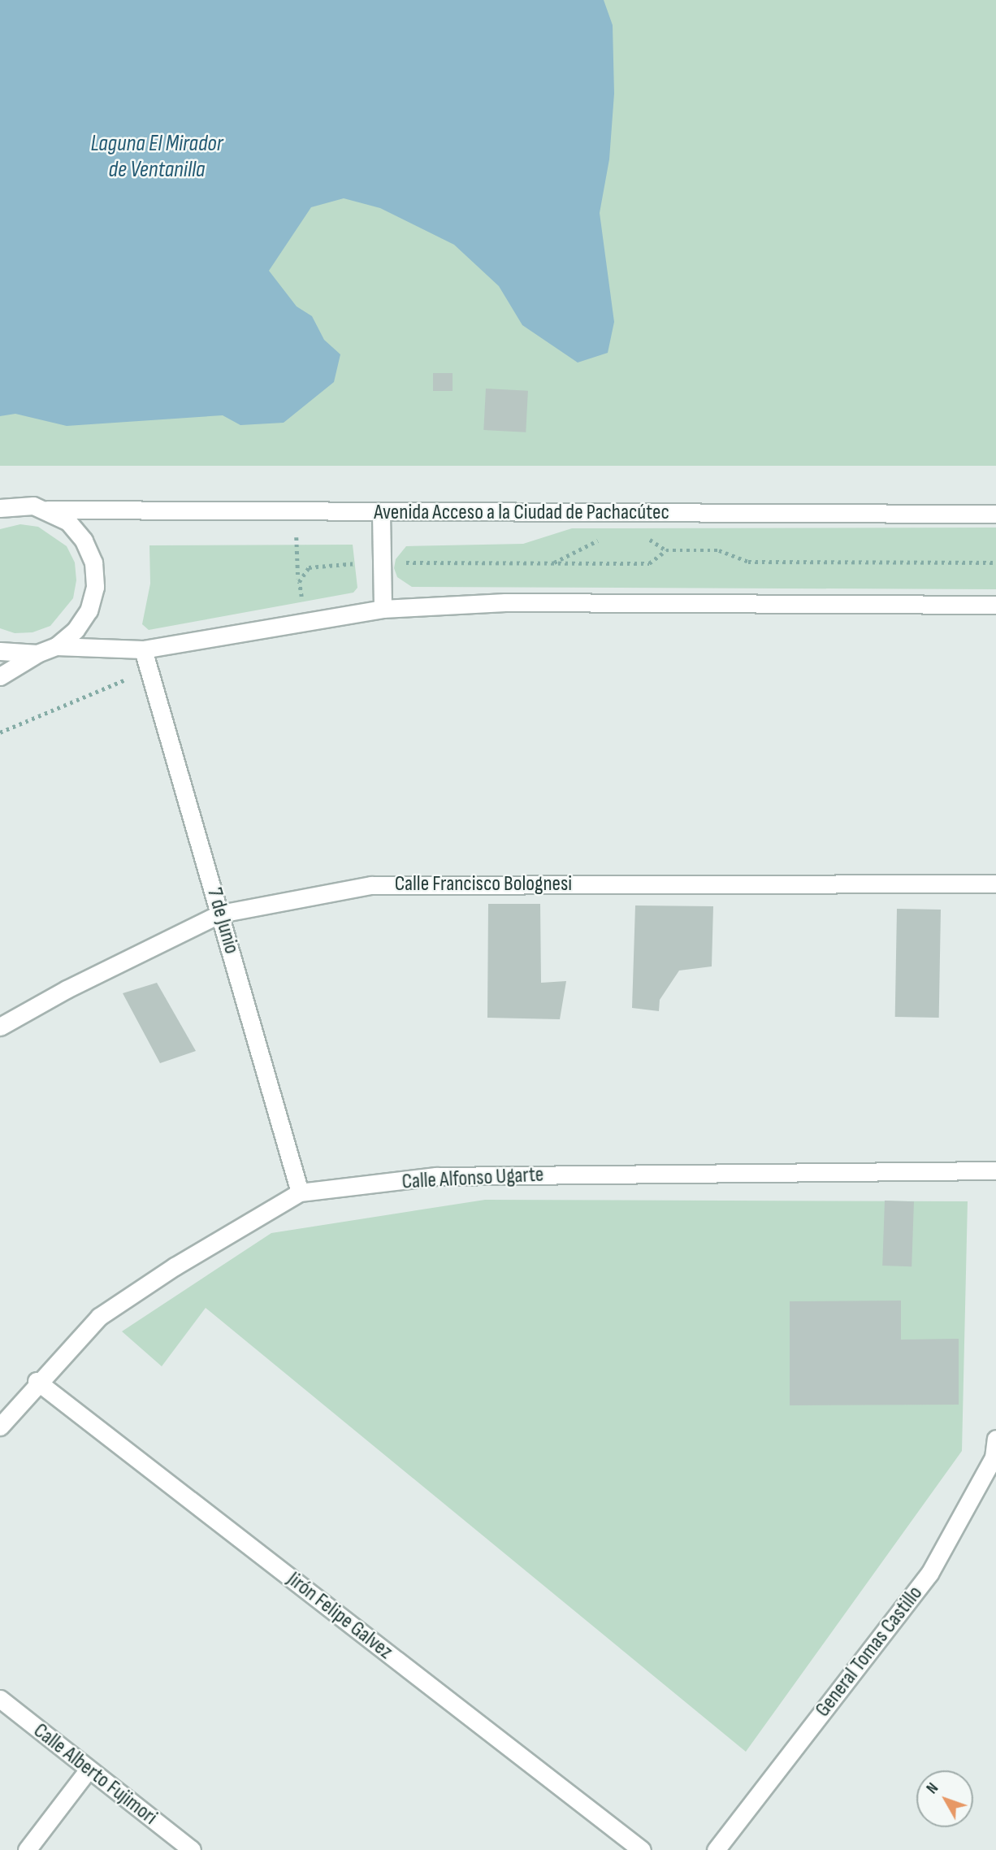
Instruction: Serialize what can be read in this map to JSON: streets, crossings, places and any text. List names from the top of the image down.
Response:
{
  "streets": {
    "street": [
      "Avenida Acceso a la Ciudad de Pachacútec",
      "Calle Francisco Bolognesi",
      "7 de Junio",
      "Calle Alfonso Ugarte",
      "Jirón Felipe Galvez",
      "General Tomas Castillo",
      "Calle Alberto Fujimori"
    ]
  },
  "crossings": [
    ["Calle Francisco Bolognesi", "7 de Junio"],
    ["7 de Junio", "Calle Alfonso Ugarte"],
    ["Calle Alfonso Ugarte", "Jirón Felipe Galvez"]
  ],
  "water": ["Laguna El Mirador de Ventanilla"],
  "north": "top left"
}
